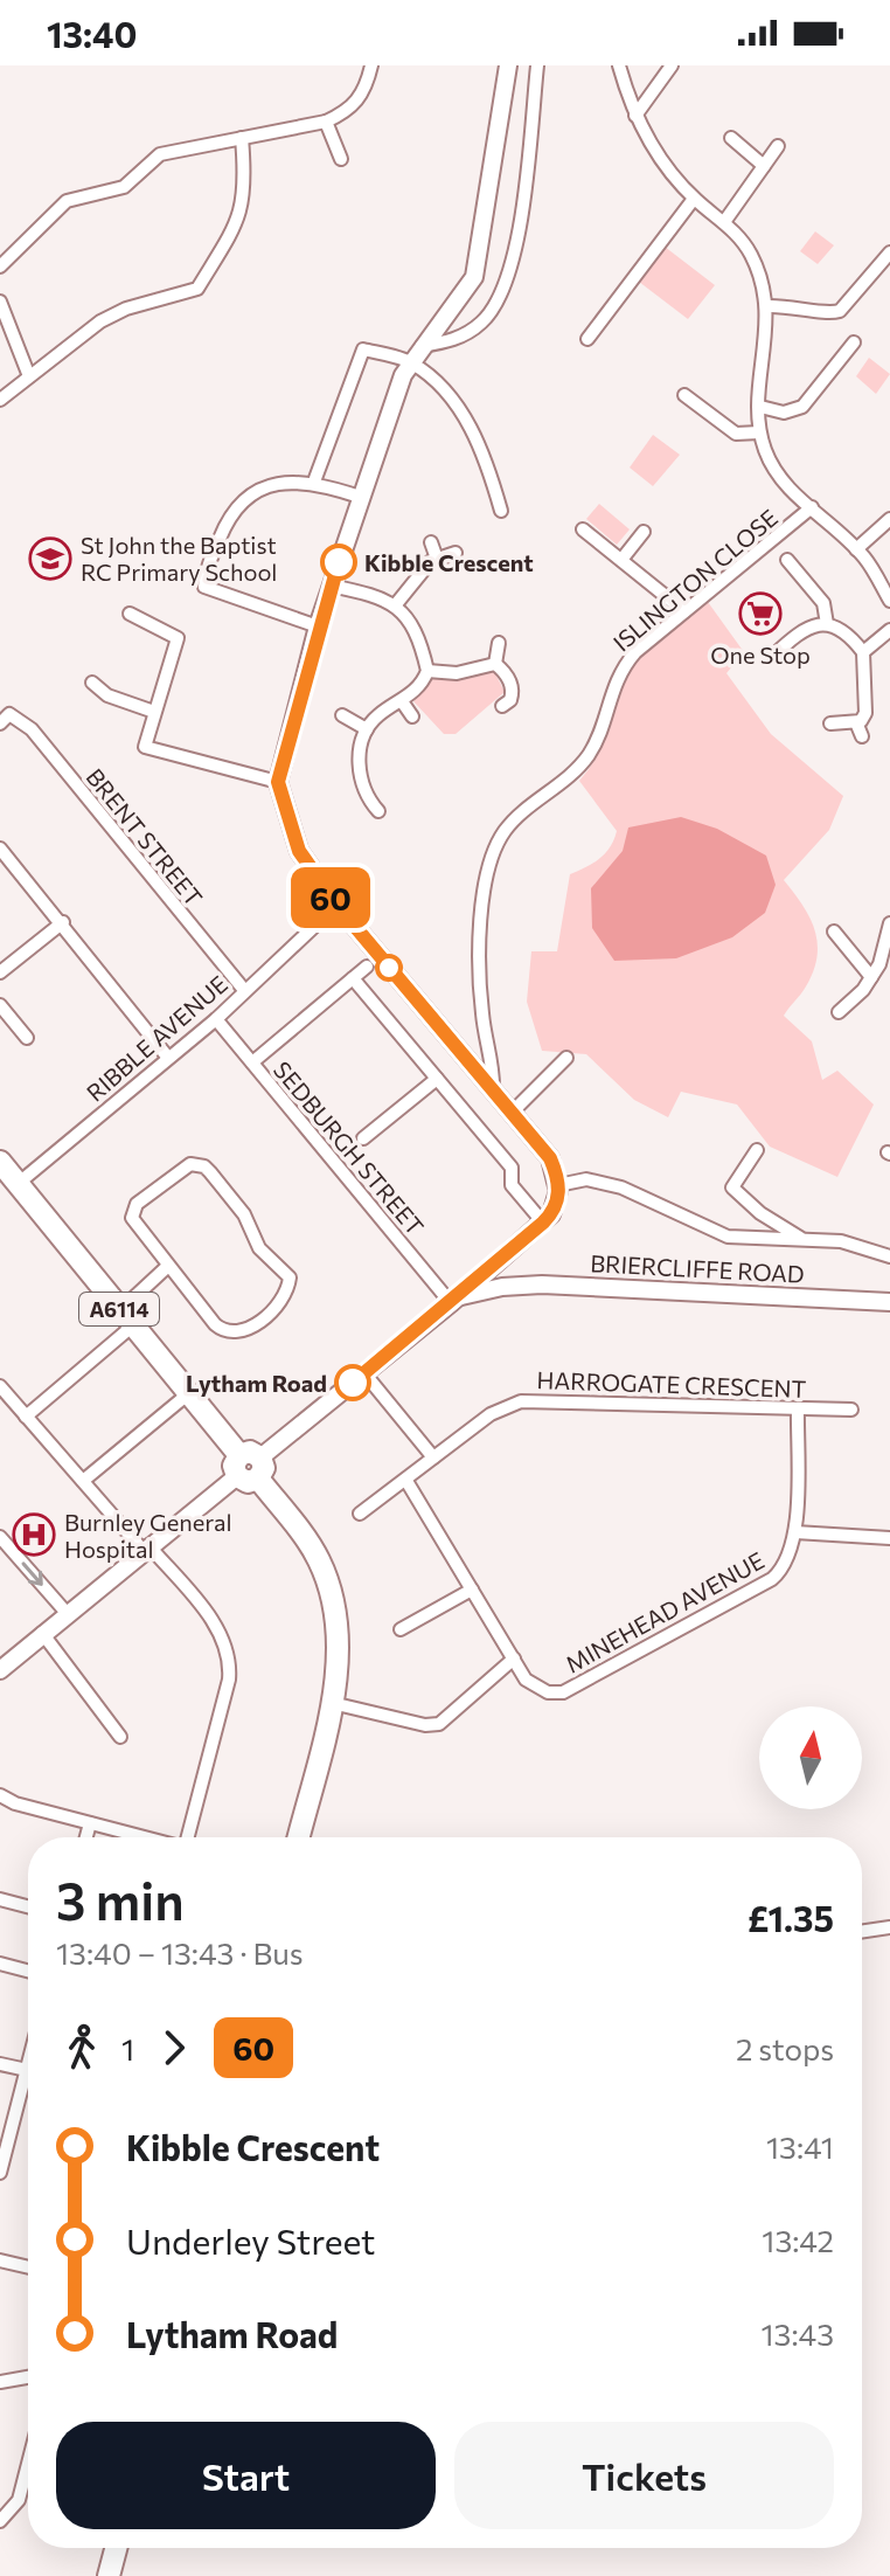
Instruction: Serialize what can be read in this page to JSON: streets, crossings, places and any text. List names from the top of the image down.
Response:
{
  "streets": {
    "highway": ["A6114"],
    "street": [
      "ISLINGTON CLOSE",
      "BRENT STREET",
      "RIBBLE AVENUE",
      "SEDBURGH STREET",
      "BRIERCLIFFE ROAD",
      "HARROGATE CRESCENT",
      "MINEHEAD AVENUE"
    ]
  },
  "crossings": [
    ["BRENT STREET", "RIBBLE AVENUE"],
    ["RIBBLE AVENUE", "SEDBURGH STREET"],
    ["RIBBLE AVENUE", "A6114"],
    ["SEDBURGH STREET", "BRIERCLIFFE ROAD"],
    ["BRIERCLIFFE ROAD", "A6114"],
    ["HARROGATE CRESCENT", "MINEHEAD AVENUE"]
  ],
  "places": {
    "school or university": ["St John the Baptist RC Primary School"],
    "other": ["Kibble Crescent", "Lytham Road"],
    "supermarket": ["One Stop"],
    "hospital": ["Burnley General Hospital"]
  },
  "lines": ["bus line 60"],
  "north": "top",
  "page": {
    "status": "13:40",
    "on_map": "60",
    "heading": ["3 min", "13:40 – 13:43 · Bus", "£1.35"],
    "legs": ["1", "60", "2 stops"],
    "list": [
      {
        "name": "Kibble Crescent",
        "value": "13:41"
      },
      {
        "name": "Underley Street",
        "value": "13:42"
      },
      {
        "name": "Lytham Road",
        "value": "13:43"
      }
    ],
    "buttons": ["Start", "Tickets"]
  }
}
